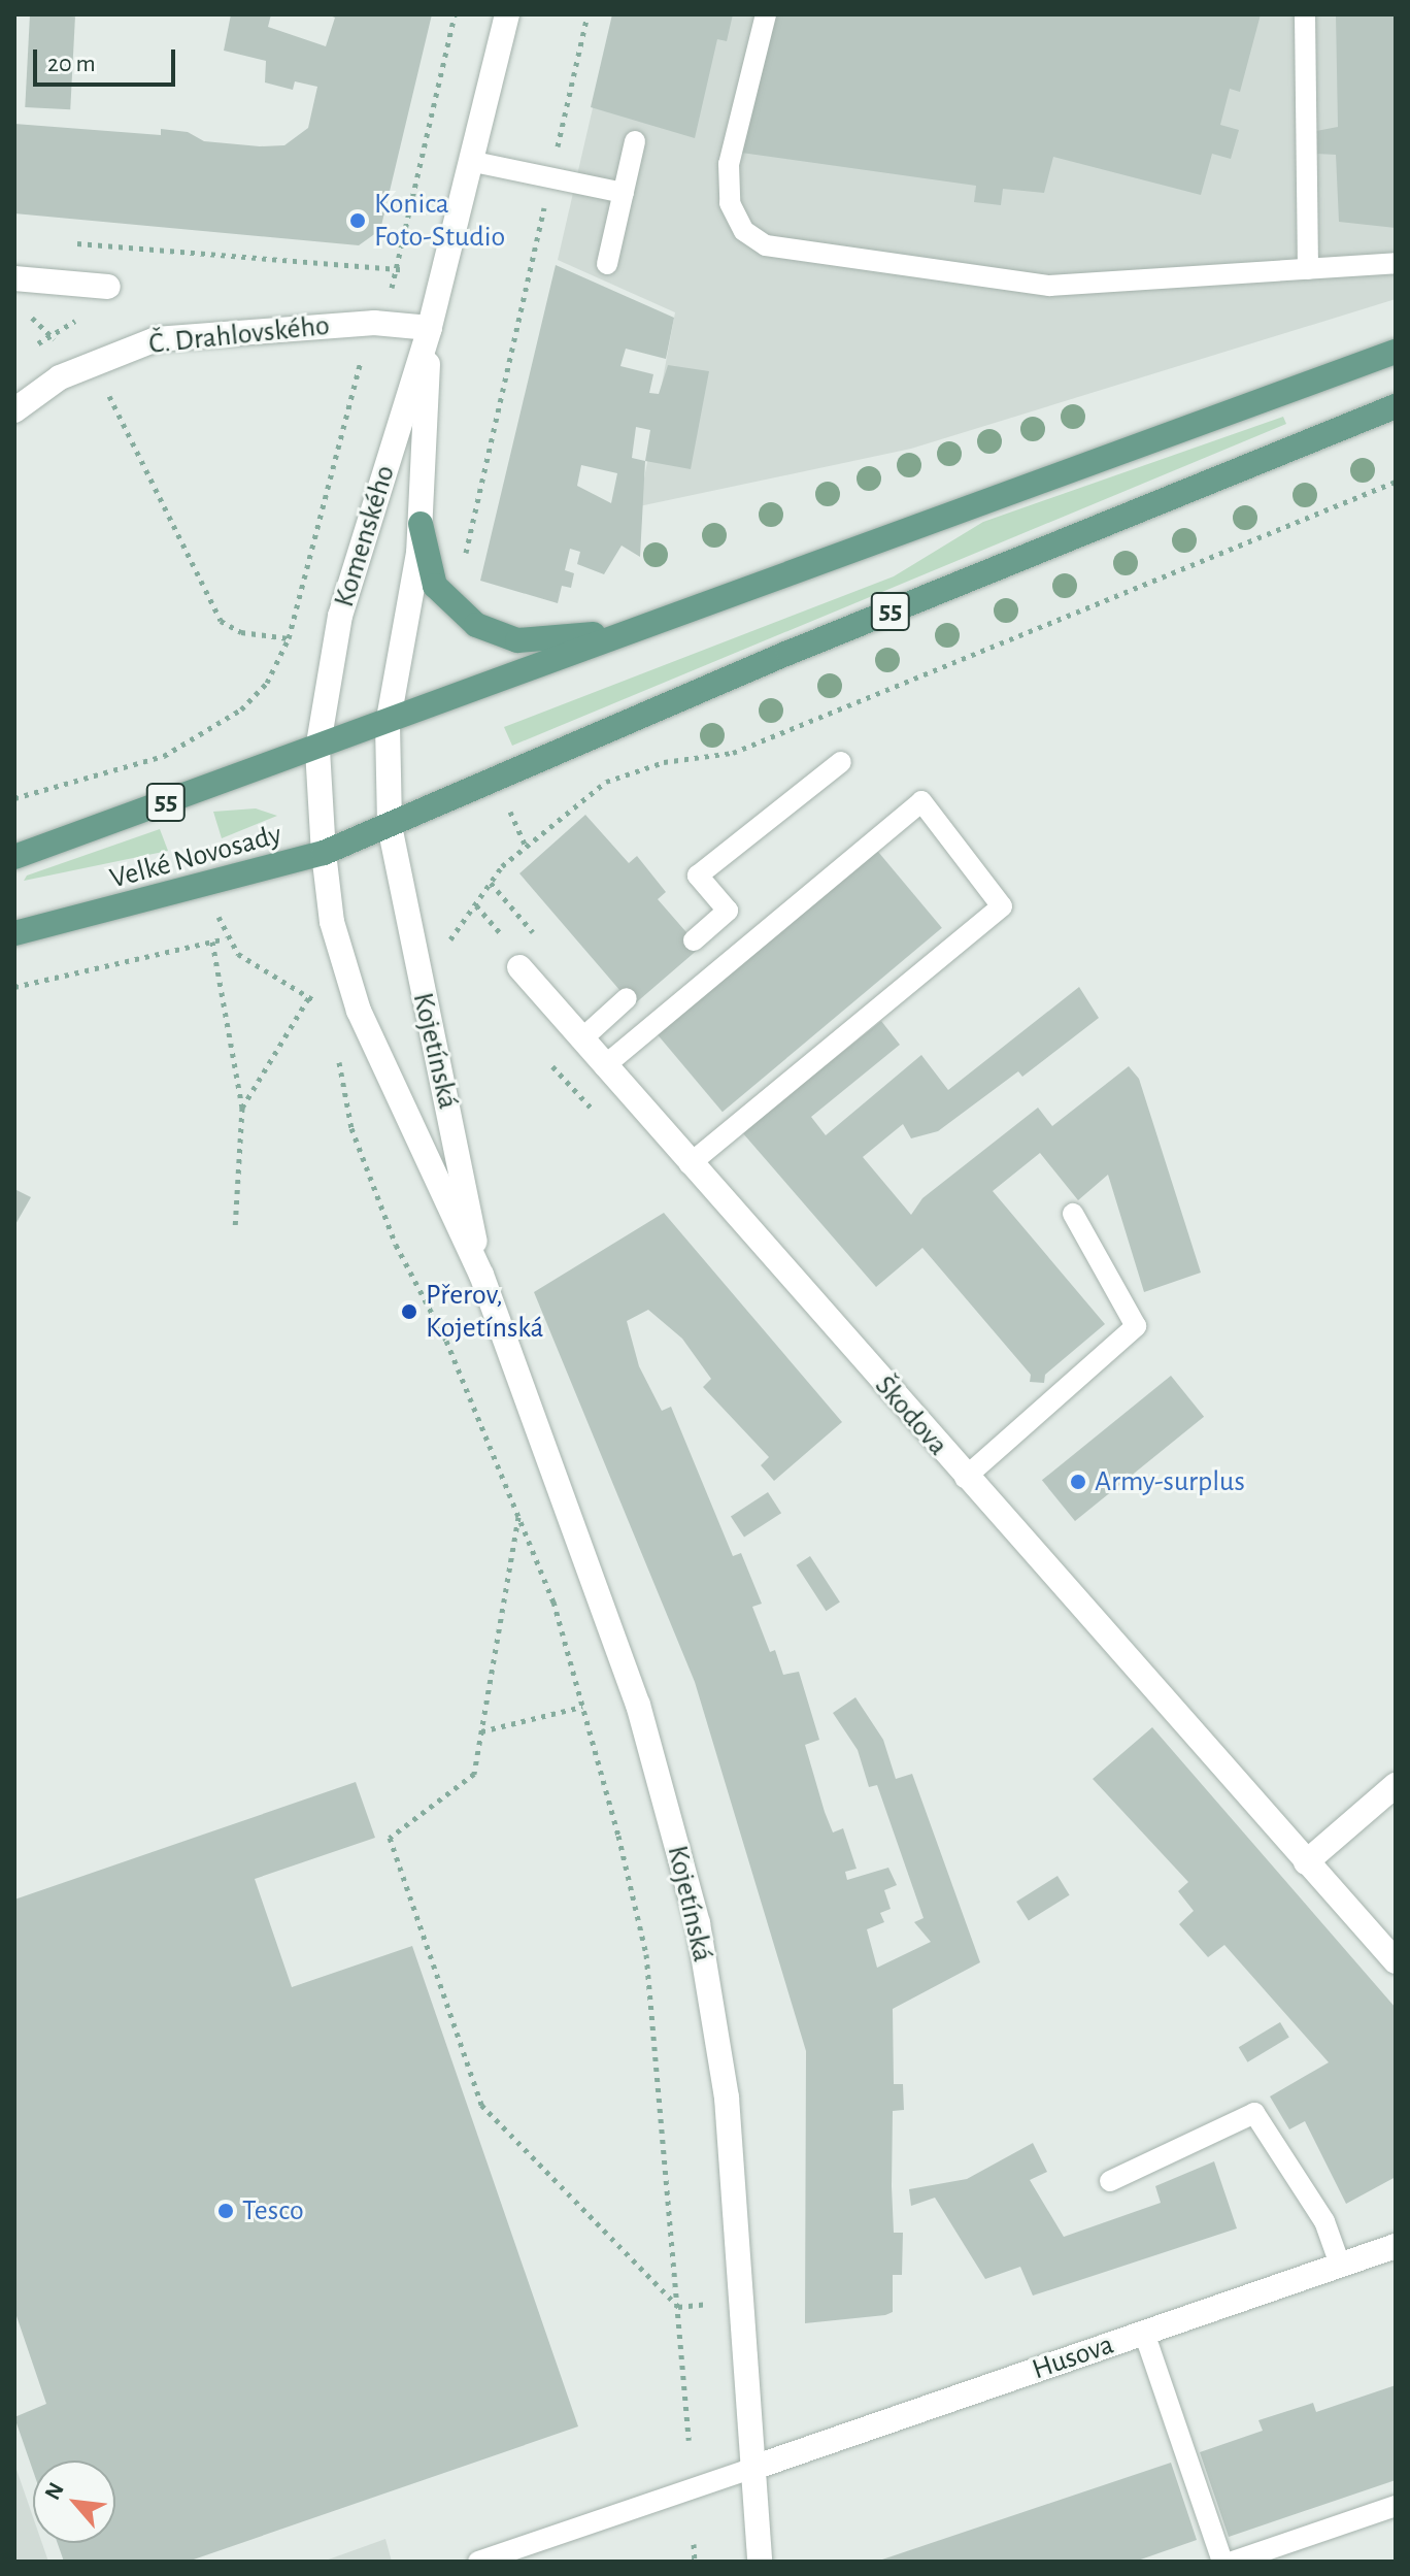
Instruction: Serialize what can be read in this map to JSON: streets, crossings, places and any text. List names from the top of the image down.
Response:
{
  "streets": {
    "main road": [
      "Č. Drahlovského",
      "Komenského",
      "55",
      "Velké Novosady",
      "Kojetínská",
      "Škodova",
      "Husova"
    ]
  },
  "crossings": [
    ["Č. Drahlovského", "Komenského"],
    ["Komenského", "55"],
    ["Komenského", "Velké Novosady"],
    ["Komenského", "Kojetínská"],
    ["55", "Velké Novosady"],
    ["55", "Kojetínská"],
    ["Velké Novosady", "Kojetínská"],
    ["Kojetínská", "Husova"]
  ],
  "places": [
    "Konica Foto-Studio",
    "Přerov, Kojetínská",
    "Army-surplus",
    "Tesco"
  ],
  "scale_bar": "20 m",
  "north": "top left"
}
